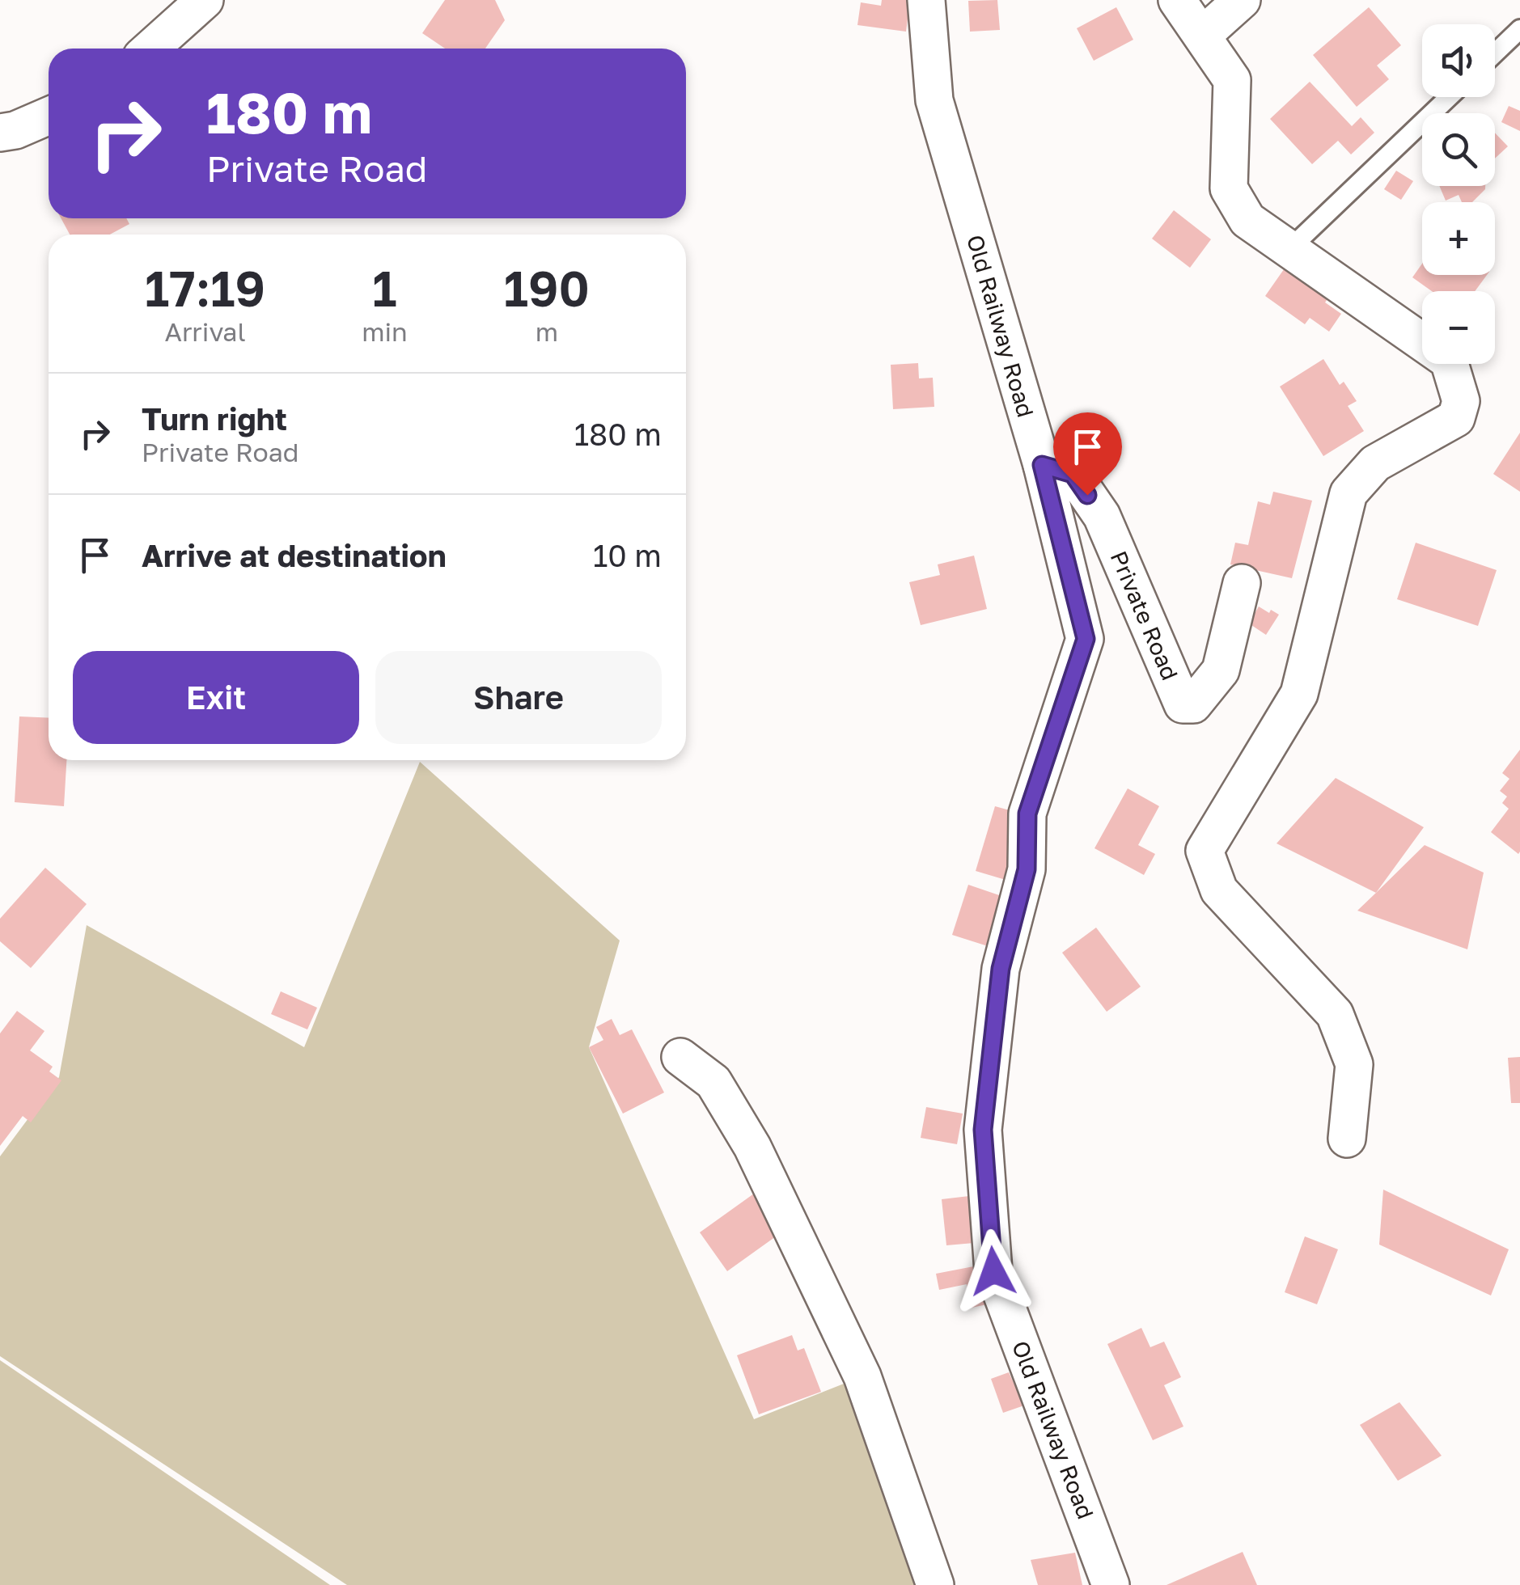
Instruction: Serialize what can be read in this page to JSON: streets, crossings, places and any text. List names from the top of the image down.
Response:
{
  "streets": {
    "street": ["Old Railway Road", "Private Road"]
  },
  "crossings": [
    ["Old Railway Road", "Private Road"]
  ],
  "page": {
    "map_buttons": ["+", "−"],
    "turn": ["180 m", "Private Road"],
    "eta": [
      "17:19",
      "Arrival",
      "1",
      "min",
      "190",
      "m"
    ],
    "list": [
      {
        "name": "Turn right",
        "note": "Private Road",
        "value": "180 m"
      },
      {
        "name": "Arrive at destination",
        "value": "10 m"
      }
    ],
    "buttons": ["Exit", "Share"]
  }
}
